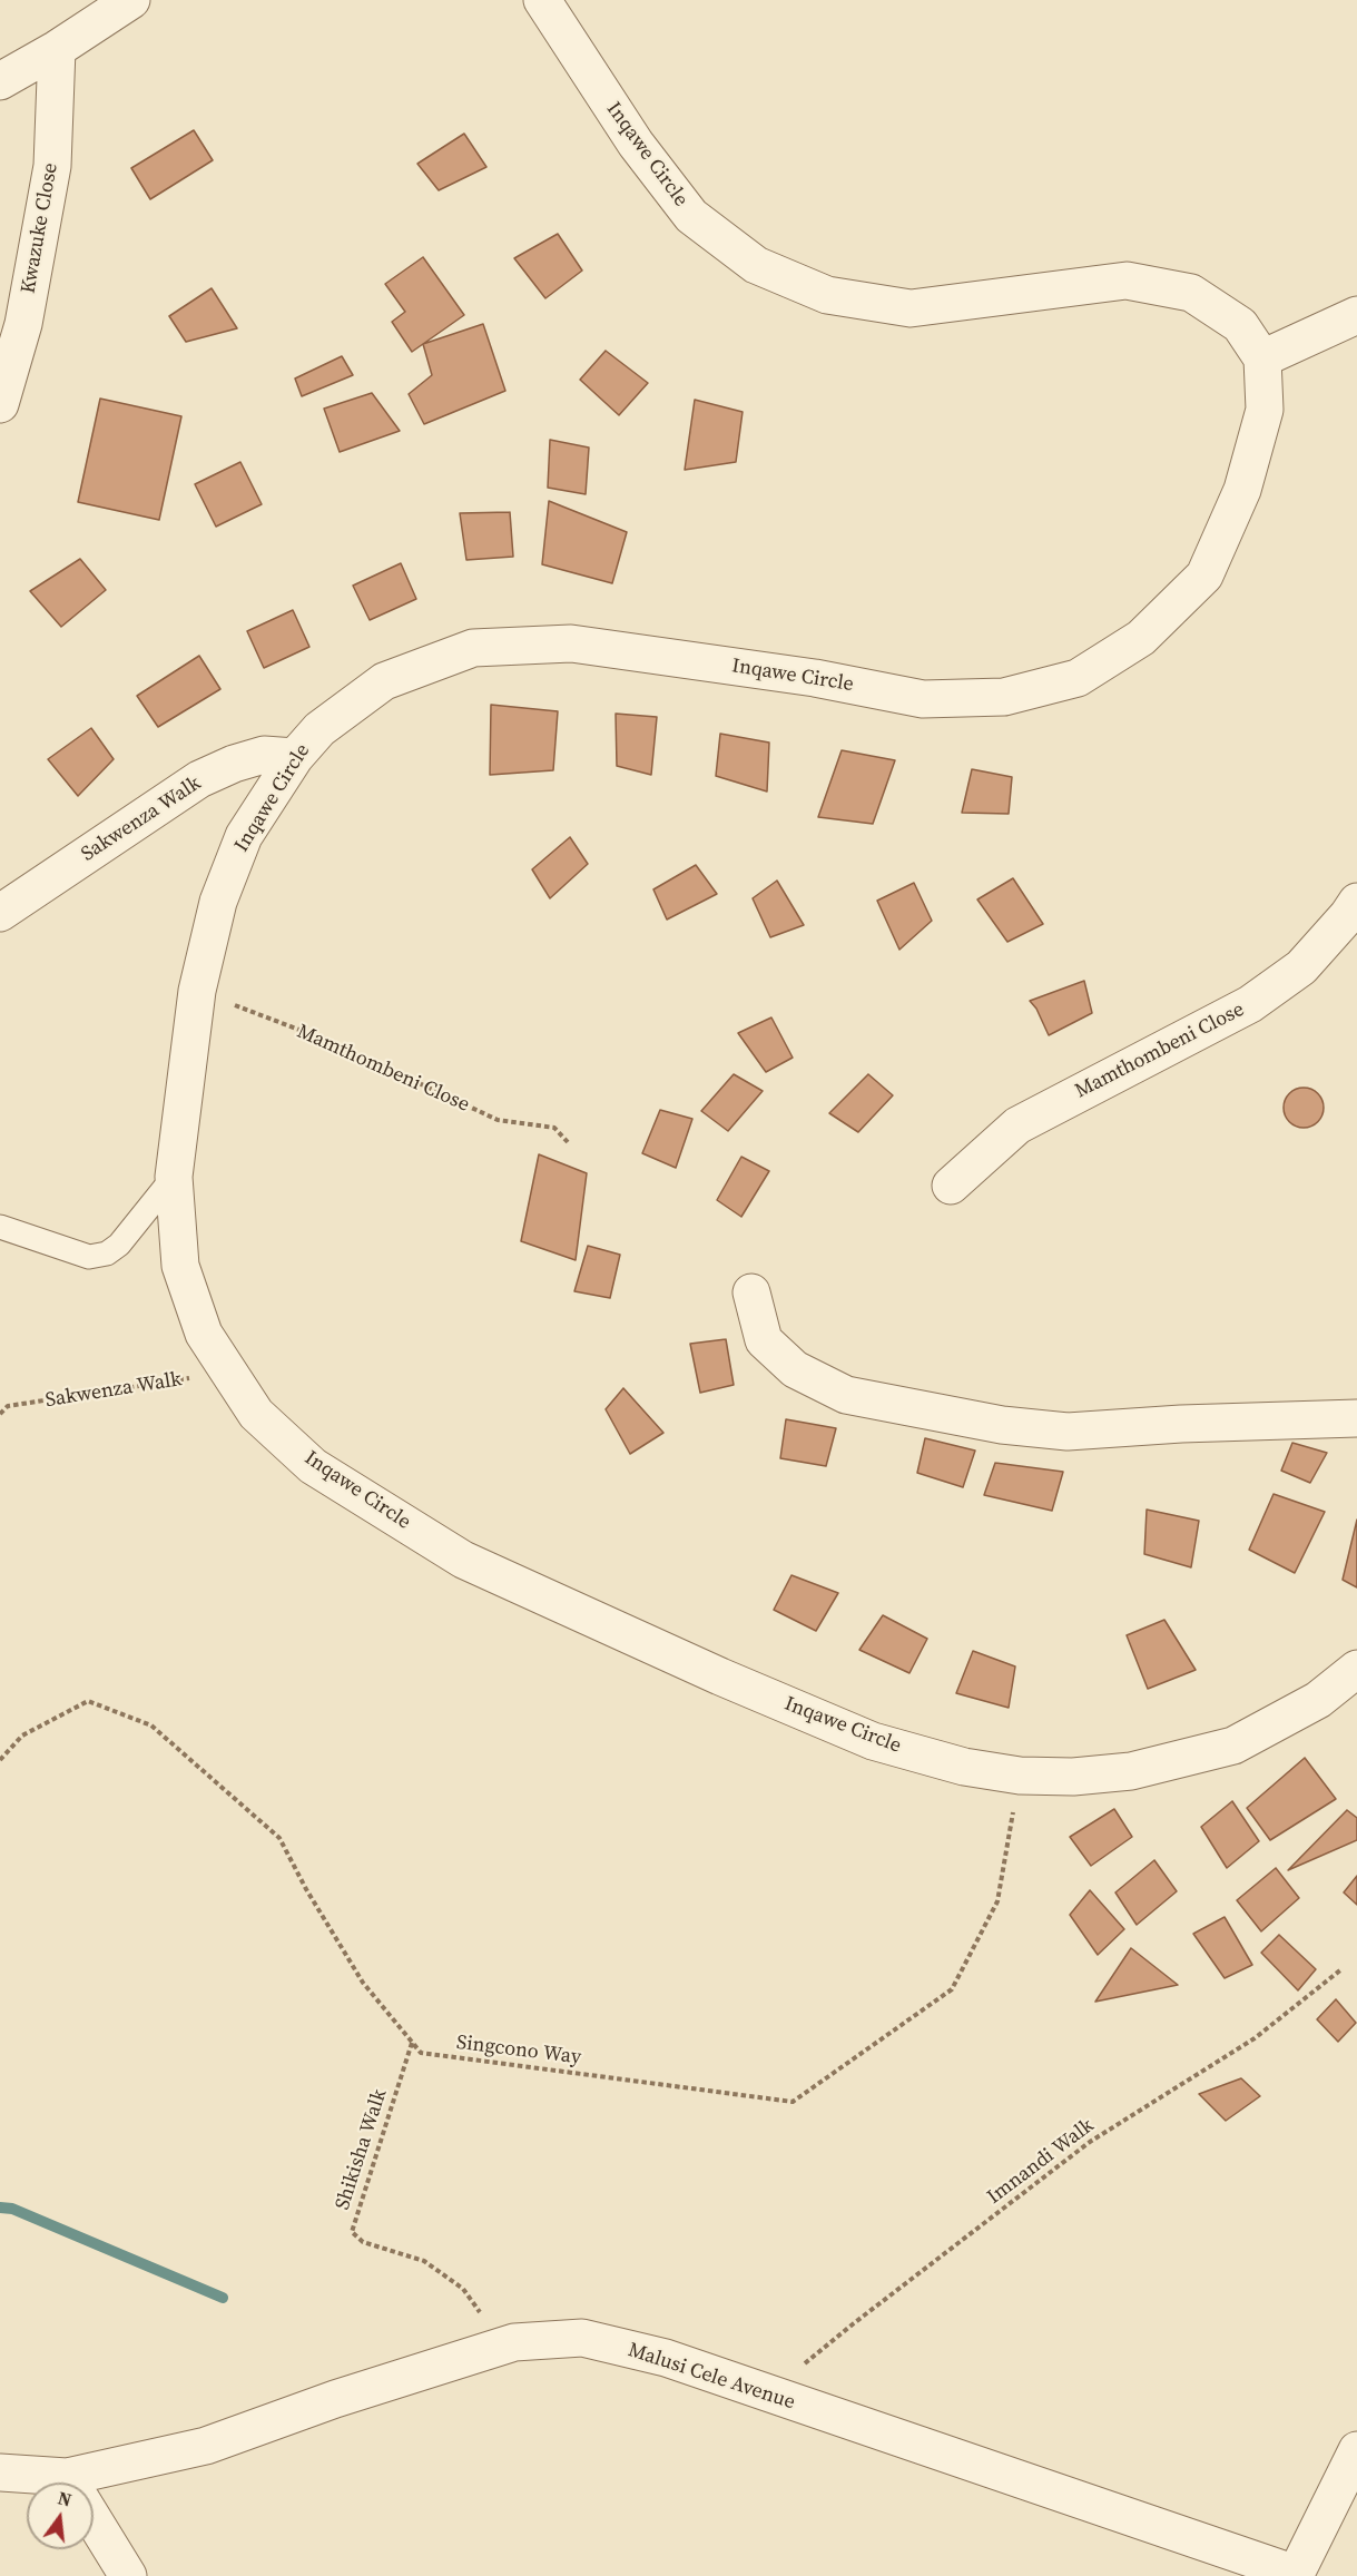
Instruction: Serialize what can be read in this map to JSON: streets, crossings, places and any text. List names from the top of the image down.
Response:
{
  "streets": {
    "street": [
      "Inqawe Circle",
      "Kwazuke Close",
      "Sakwenza Walk",
      "Mamthombeni Close",
      "Malusi Cele Avenue"
    ],
    "path": ["Singcono Way", "Shikisha Walk", "Imnandi Walk"]
  },
  "crossings": [
    ["Inqawe Circle", "Sakwenza Walk"],
    ["Inqawe Circle", "Mamthombeni Close"],
    ["Inqawe Circle", "Singcono Way"],
    ["Singcono Way", "Shikisha Walk"],
    ["Shikisha Walk", "Malusi Cele Avenue"],
    ["Imnandi Walk", "Malusi Cele Avenue"]
  ],
  "north": "top"
}
